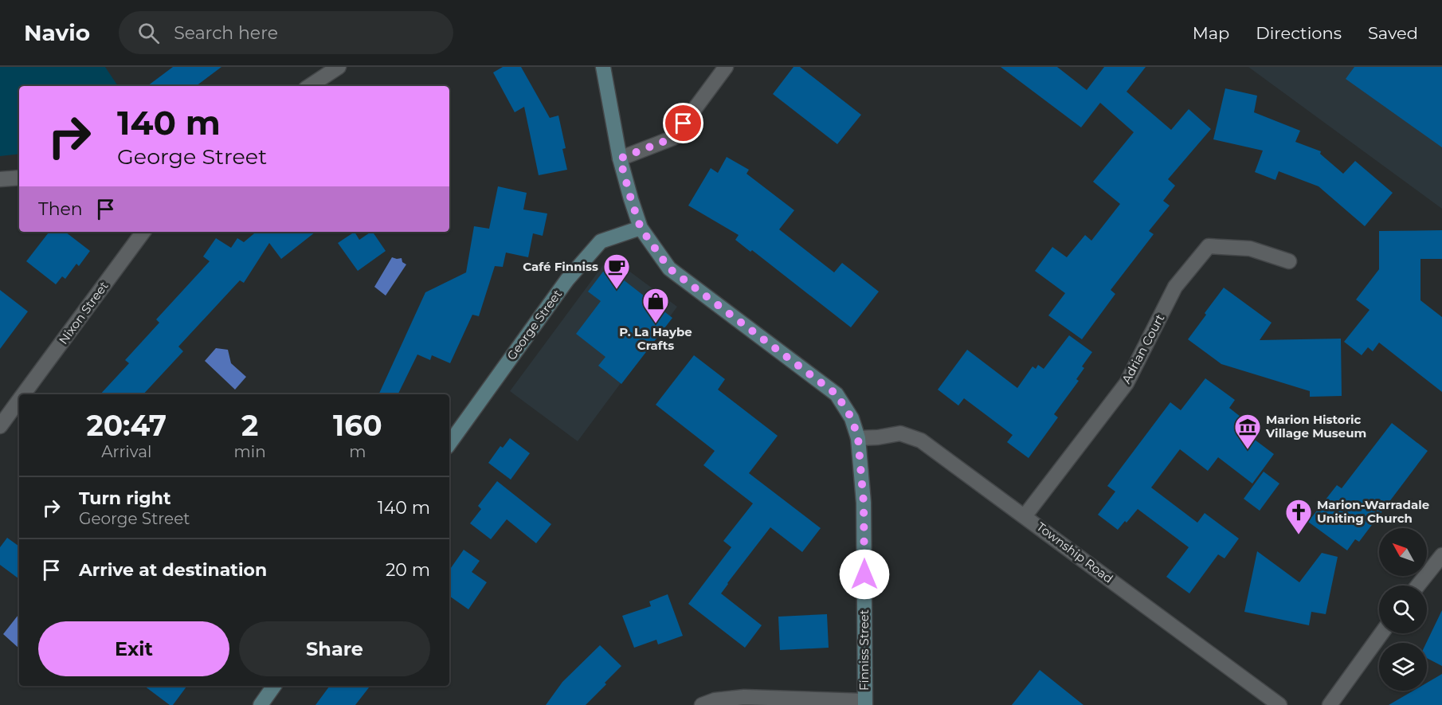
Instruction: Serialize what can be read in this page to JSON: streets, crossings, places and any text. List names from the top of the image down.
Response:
{
  "streets": {
    "street": [
      "Nixon Street",
      "George Street",
      "Adrian Court",
      "Township Road",
      "Finniss Street"
    ]
  },
  "crossings": [
    ["George Street", "Finniss Street"],
    ["Adrian Court", "Township Road"],
    ["Township Road", "Finniss Street"]
  ],
  "places": {
    "cafe": ["Café Finniss"],
    "shop": ["P. La Haybe Crafts"],
    "museum": ["Marion Historic Village Museum"],
    "church": ["Marion-Warradale Uniting Church"]
  },
  "north": "top left",
  "page": {
    "header": "Navio",
    "search": "Search here",
    "nav": ["Map", "Directions", "Saved"],
    "turn": ["140 m", "George Street"],
    "then": "Then",
    "eta": [
      "20:47",
      "Arrival",
      "2",
      "min",
      "160",
      "m"
    ],
    "list": [
      {
        "name": "Turn right",
        "note": "George Street",
        "value": "140 m"
      },
      {
        "name": "Arrive at destination",
        "value": "20 m"
      }
    ],
    "buttons": ["Exit", "Share"]
  }
}
